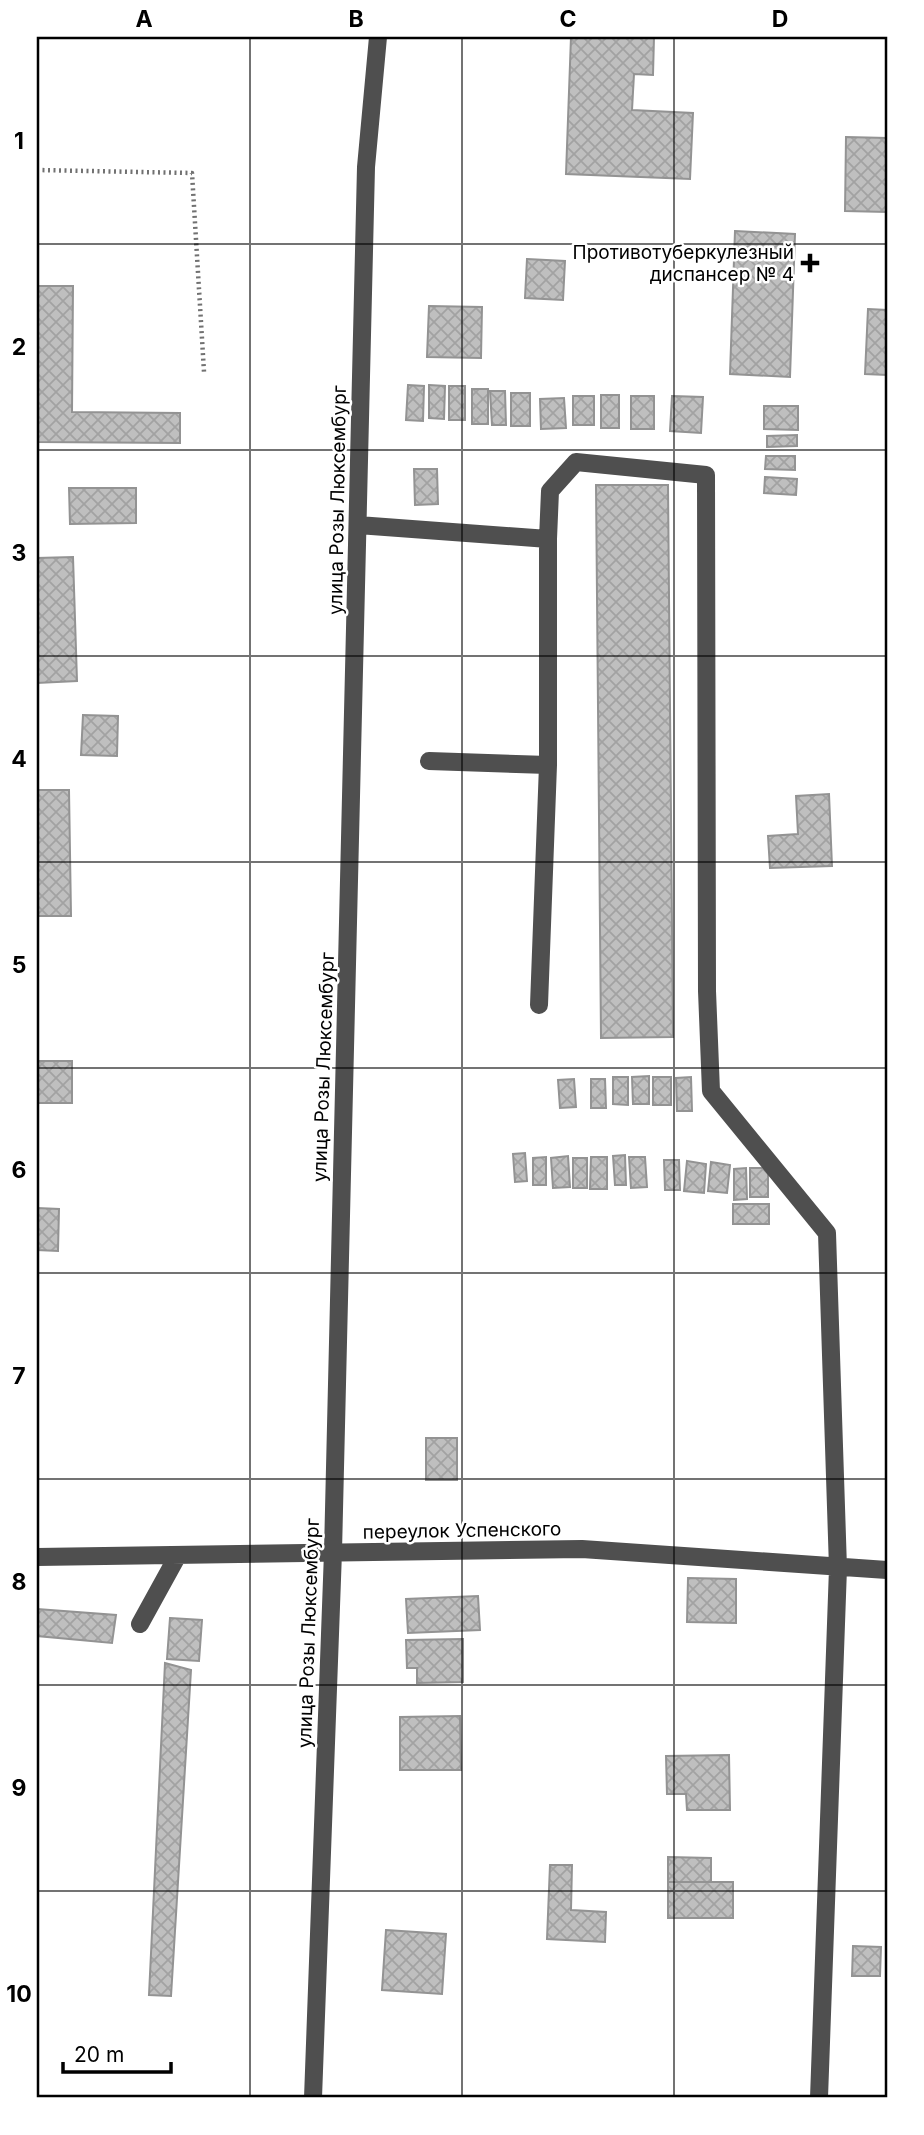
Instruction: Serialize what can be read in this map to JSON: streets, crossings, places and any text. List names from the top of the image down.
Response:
{
  "streets": {
    "street": ["улица Розы Люксембург", "переулок Успенского"]
  },
  "crossings": [
    ["улица Розы Люксембург", "переулок Успенского"]
  ],
  "places": {
    "health": ["Противотуберкулезный диспансер № 4"]
  },
  "scale_bar": "20 m",
  "grid": {
    "columns": [
      "A",
      "B",
      "C",
      "D"
    ],
    "rows": [
      "1",
      "2",
      "3",
      "4",
      "5",
      "6",
      "7",
      "8",
      "9",
      "10"
    ]
  }
}
